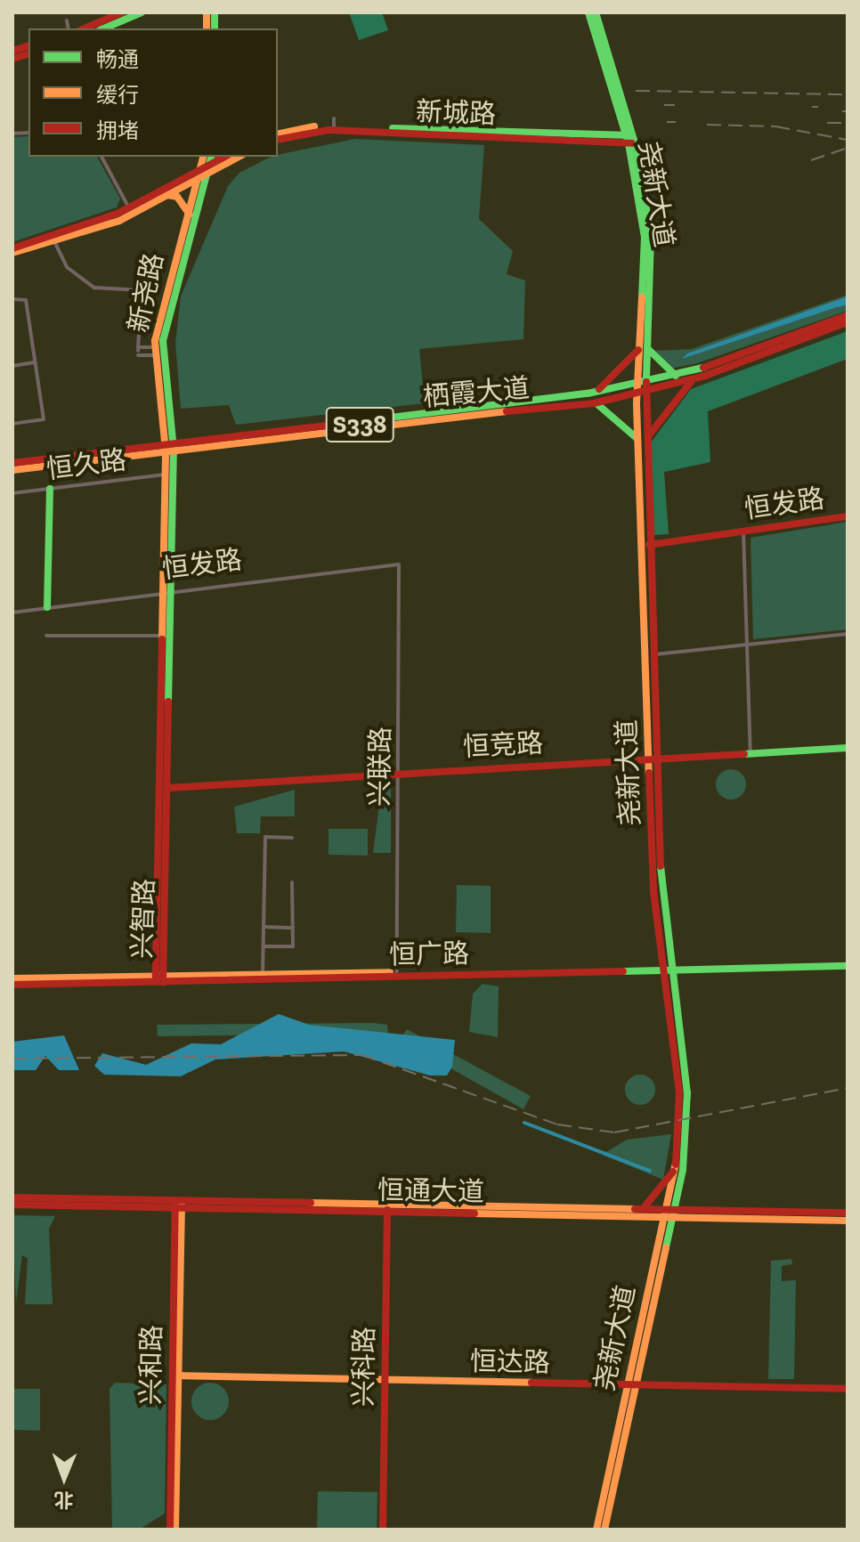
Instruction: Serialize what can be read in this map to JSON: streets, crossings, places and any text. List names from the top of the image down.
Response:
{
  "streets": {
    "main road": [
      "新城路",
      "尧新大道",
      "新尧路",
      "栖霞大道",
      "S338",
      "恒发路",
      "恒竞路",
      "兴智路",
      "恒广路",
      "恒通大道",
      "恒达路",
      "兴和路",
      "兴科路"
    ],
    "street": ["恒久路", "兴联路"]
  },
  "crossings": [
    ["新城路", "尧新大道"],
    ["尧新大道", "栖霞大道"],
    ["尧新大道", "恒发路"],
    ["尧新大道", "恒竞路"],
    ["尧新大道", "恒广路"],
    ["尧新大道", "恒通大道"],
    ["尧新大道", "恒达路"],
    ["新尧路", "栖霞大道"],
    ["新尧路", "兴智路"],
    ["栖霞大道", "兴智路"],
    ["恒久路", "兴智路"],
    ["恒发路", "兴联路"],
    ["恒发路", "兴智路"],
    ["恒竞路", "兴联路"],
    ["恒竞路", "兴智路"],
    ["兴联路", "恒广路"],
    ["兴智路", "恒广路"],
    ["恒通大道", "兴和路"],
    ["恒通大道", "兴科路"],
    ["恒达路", "兴和路"],
    ["恒达路", "兴科路"]
  ],
  "legend": ["畅通", "缓行", "拥堵"],
  "north": "bottom"
}
